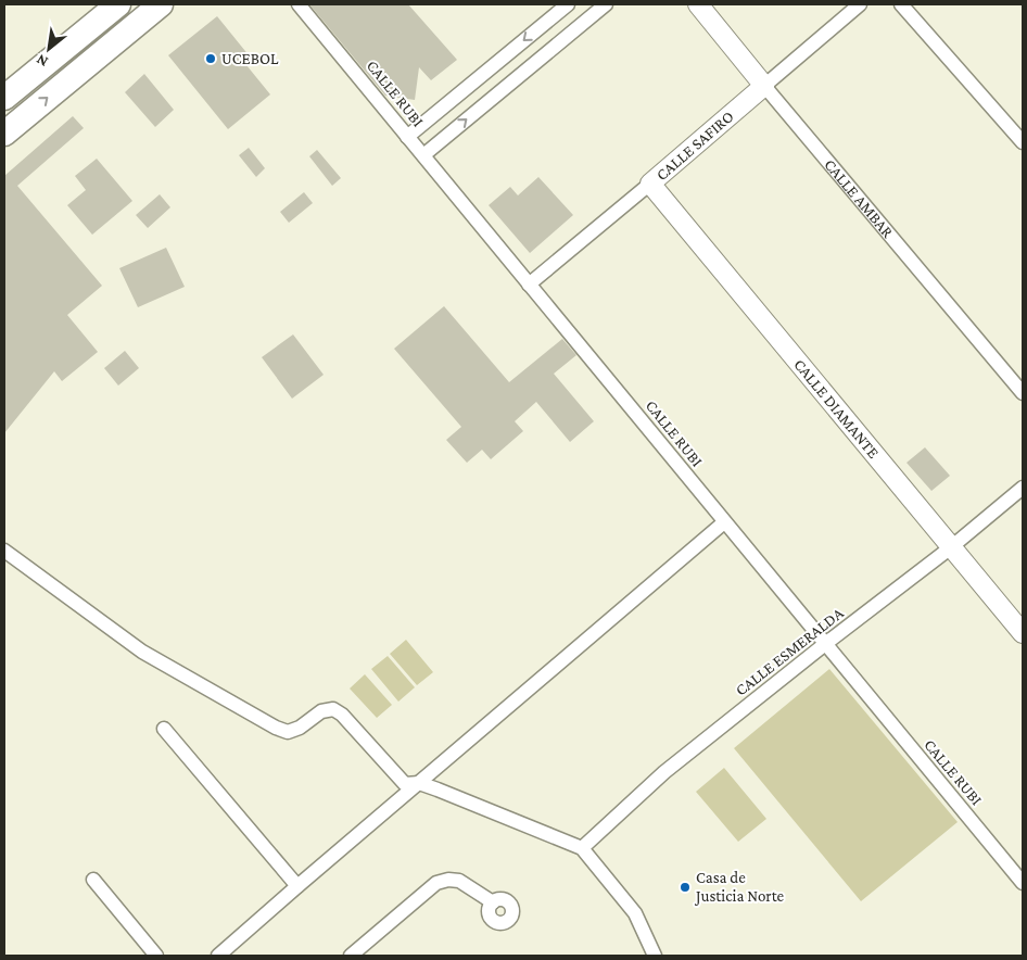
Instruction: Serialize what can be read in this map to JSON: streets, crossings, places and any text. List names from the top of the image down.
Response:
{
  "streets": {
    "street": [
      "CALLE RUBI",
      "CALLE SAFIRO",
      "CALLE AMBAR",
      "CALLE DIAMANTE",
      "CALLE ESMERALDA"
    ]
  },
  "crossings": [
    ["CALLE RUBI", "CALLE SAFIRO"],
    ["CALLE RUBI", "CALLE ESMERALDA"],
    ["CALLE SAFIRO", "CALLE AMBAR"],
    ["CALLE SAFIRO", "CALLE DIAMANTE"],
    ["CALLE DIAMANTE", "CALLE ESMERALDA"]
  ],
  "places": ["UCEBOL", "Casa de Justicia Norte"],
  "north": "bottom left"
}
